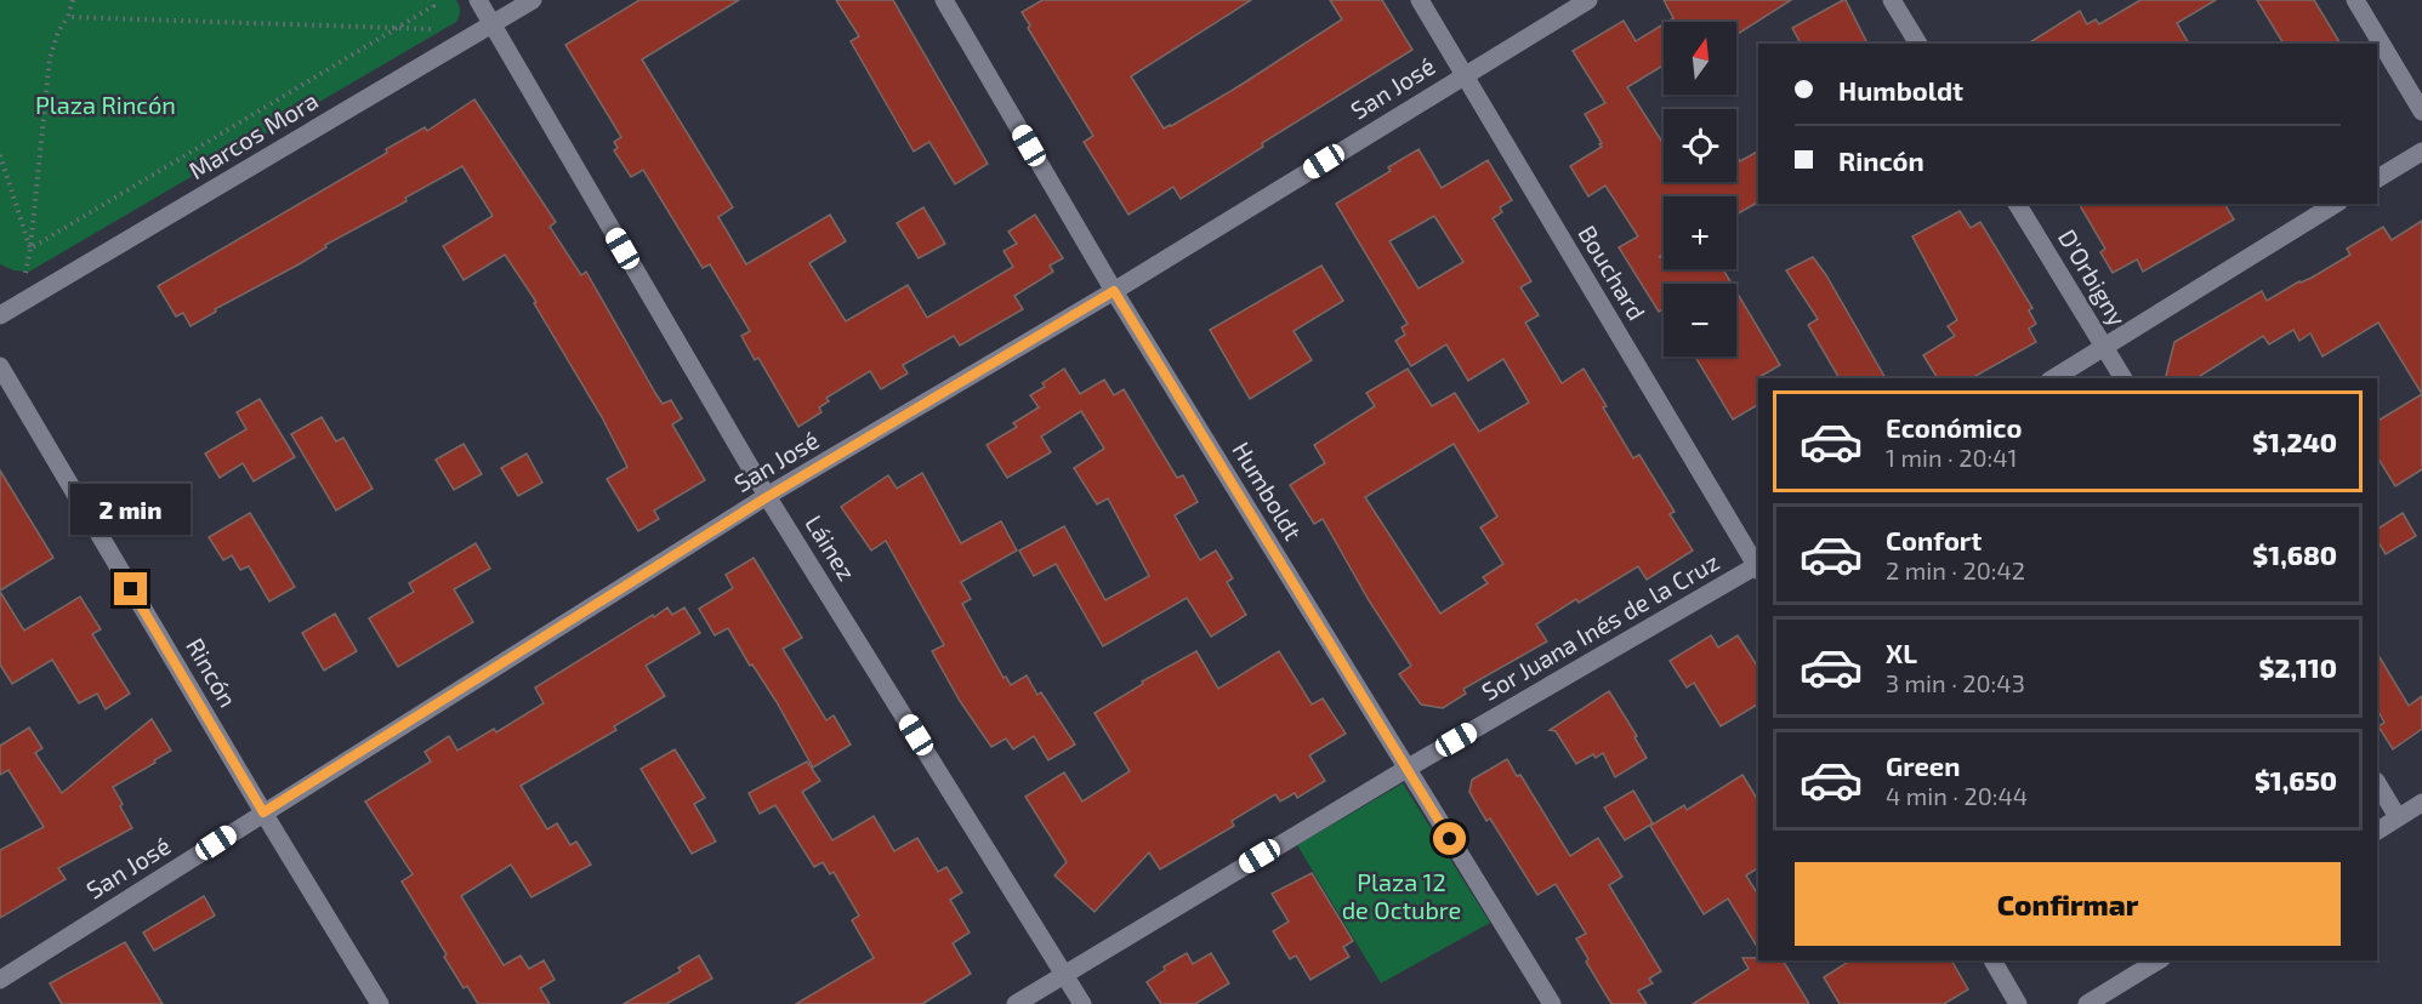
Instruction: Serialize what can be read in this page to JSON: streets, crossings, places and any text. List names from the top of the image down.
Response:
{
  "streets": {
    "street": [
      "San José",
      "Marcos Mora",
      "Bouchard",
      "D'Orbigny",
      "Humboldt",
      "Láinez",
      "Sor Juana Inés de la Cruz",
      "Rincón"
    ]
  },
  "crossings": [
    ["San José", "Bouchard"],
    ["San José", "Humboldt"],
    ["San José", "Láinez"],
    ["San José", "Rincón"],
    ["Marcos Mora", "Láinez"],
    ["Humboldt", "Sor Juana Inés de la Cruz"],
    ["Láinez", "Sor Juana Inés de la Cruz"]
  ],
  "parks": ["Plaza Rincón", "Plaza 12 de Octubre"],
  "north": "top",
  "page": {
    "map_buttons": ["+", "−"],
    "banner": ["Humboldt", "Rincón"],
    "list": [
      {
        "name": "Económico",
        "note": "1 min · 20:41",
        "value": "$1,240"
      },
      {
        "name": "Confort",
        "note": "2 min · 20:42",
        "value": "$1,680"
      },
      {
        "name": "XL",
        "note": "3 min · 20:43",
        "value": "$2,110"
      },
      {
        "name": "Green",
        "note": "4 min · 20:44",
        "value": "$1,650"
      }
    ],
    "bubble": "2 min",
    "buttons": "Confirmar"
  }
}
